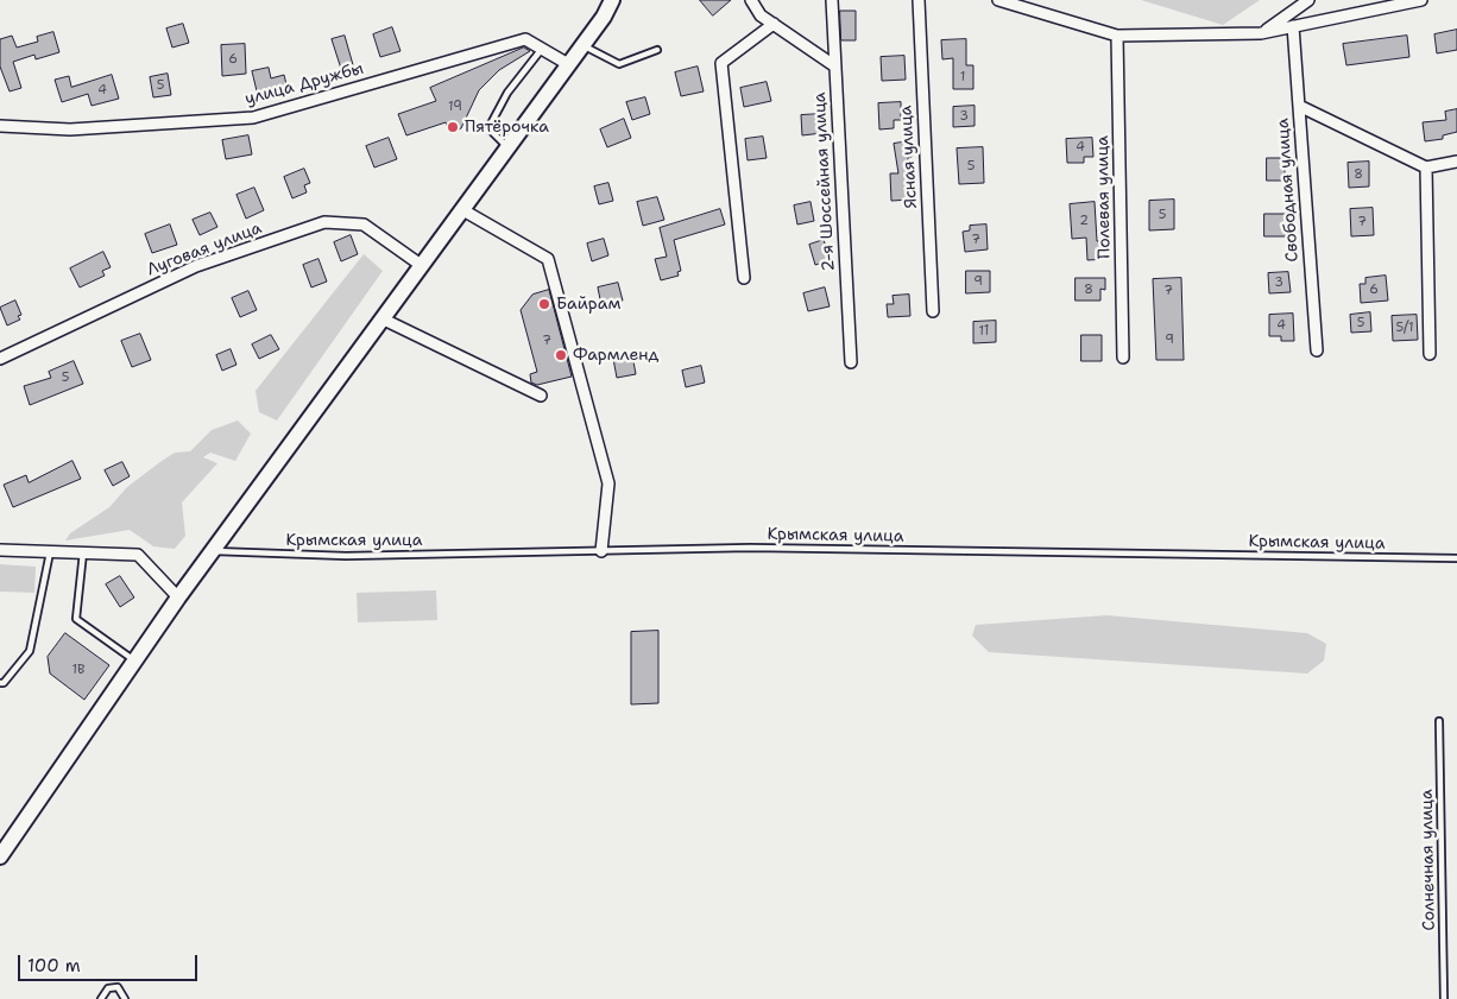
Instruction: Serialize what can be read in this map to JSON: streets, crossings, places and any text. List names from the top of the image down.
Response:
{
  "streets": {
    "street": [
      "улица Дружбы",
      "Ясная улица",
      "2-я Шоссейная улица",
      "Свободная улица",
      "Полевая улица",
      "Луговая улица"
    ],
    "lane": ["Крымская улица", "Солнечная улица"]
  },
  "places": ["Пятёрочка", "Байрам", "Фармленд"],
  "house_numbers": [
    "6",
    "1",
    "5",
    "4",
    "19",
    "3",
    "4",
    "5",
    "8",
    "5",
    "2",
    "7",
    "7",
    "9",
    "3",
    "8",
    "6",
    "7",
    "5",
    "4",
    "5/1",
    "11",
    "9",
    "7",
    "5",
    "1В"
  ],
  "scale_bar": "100 m"
}
